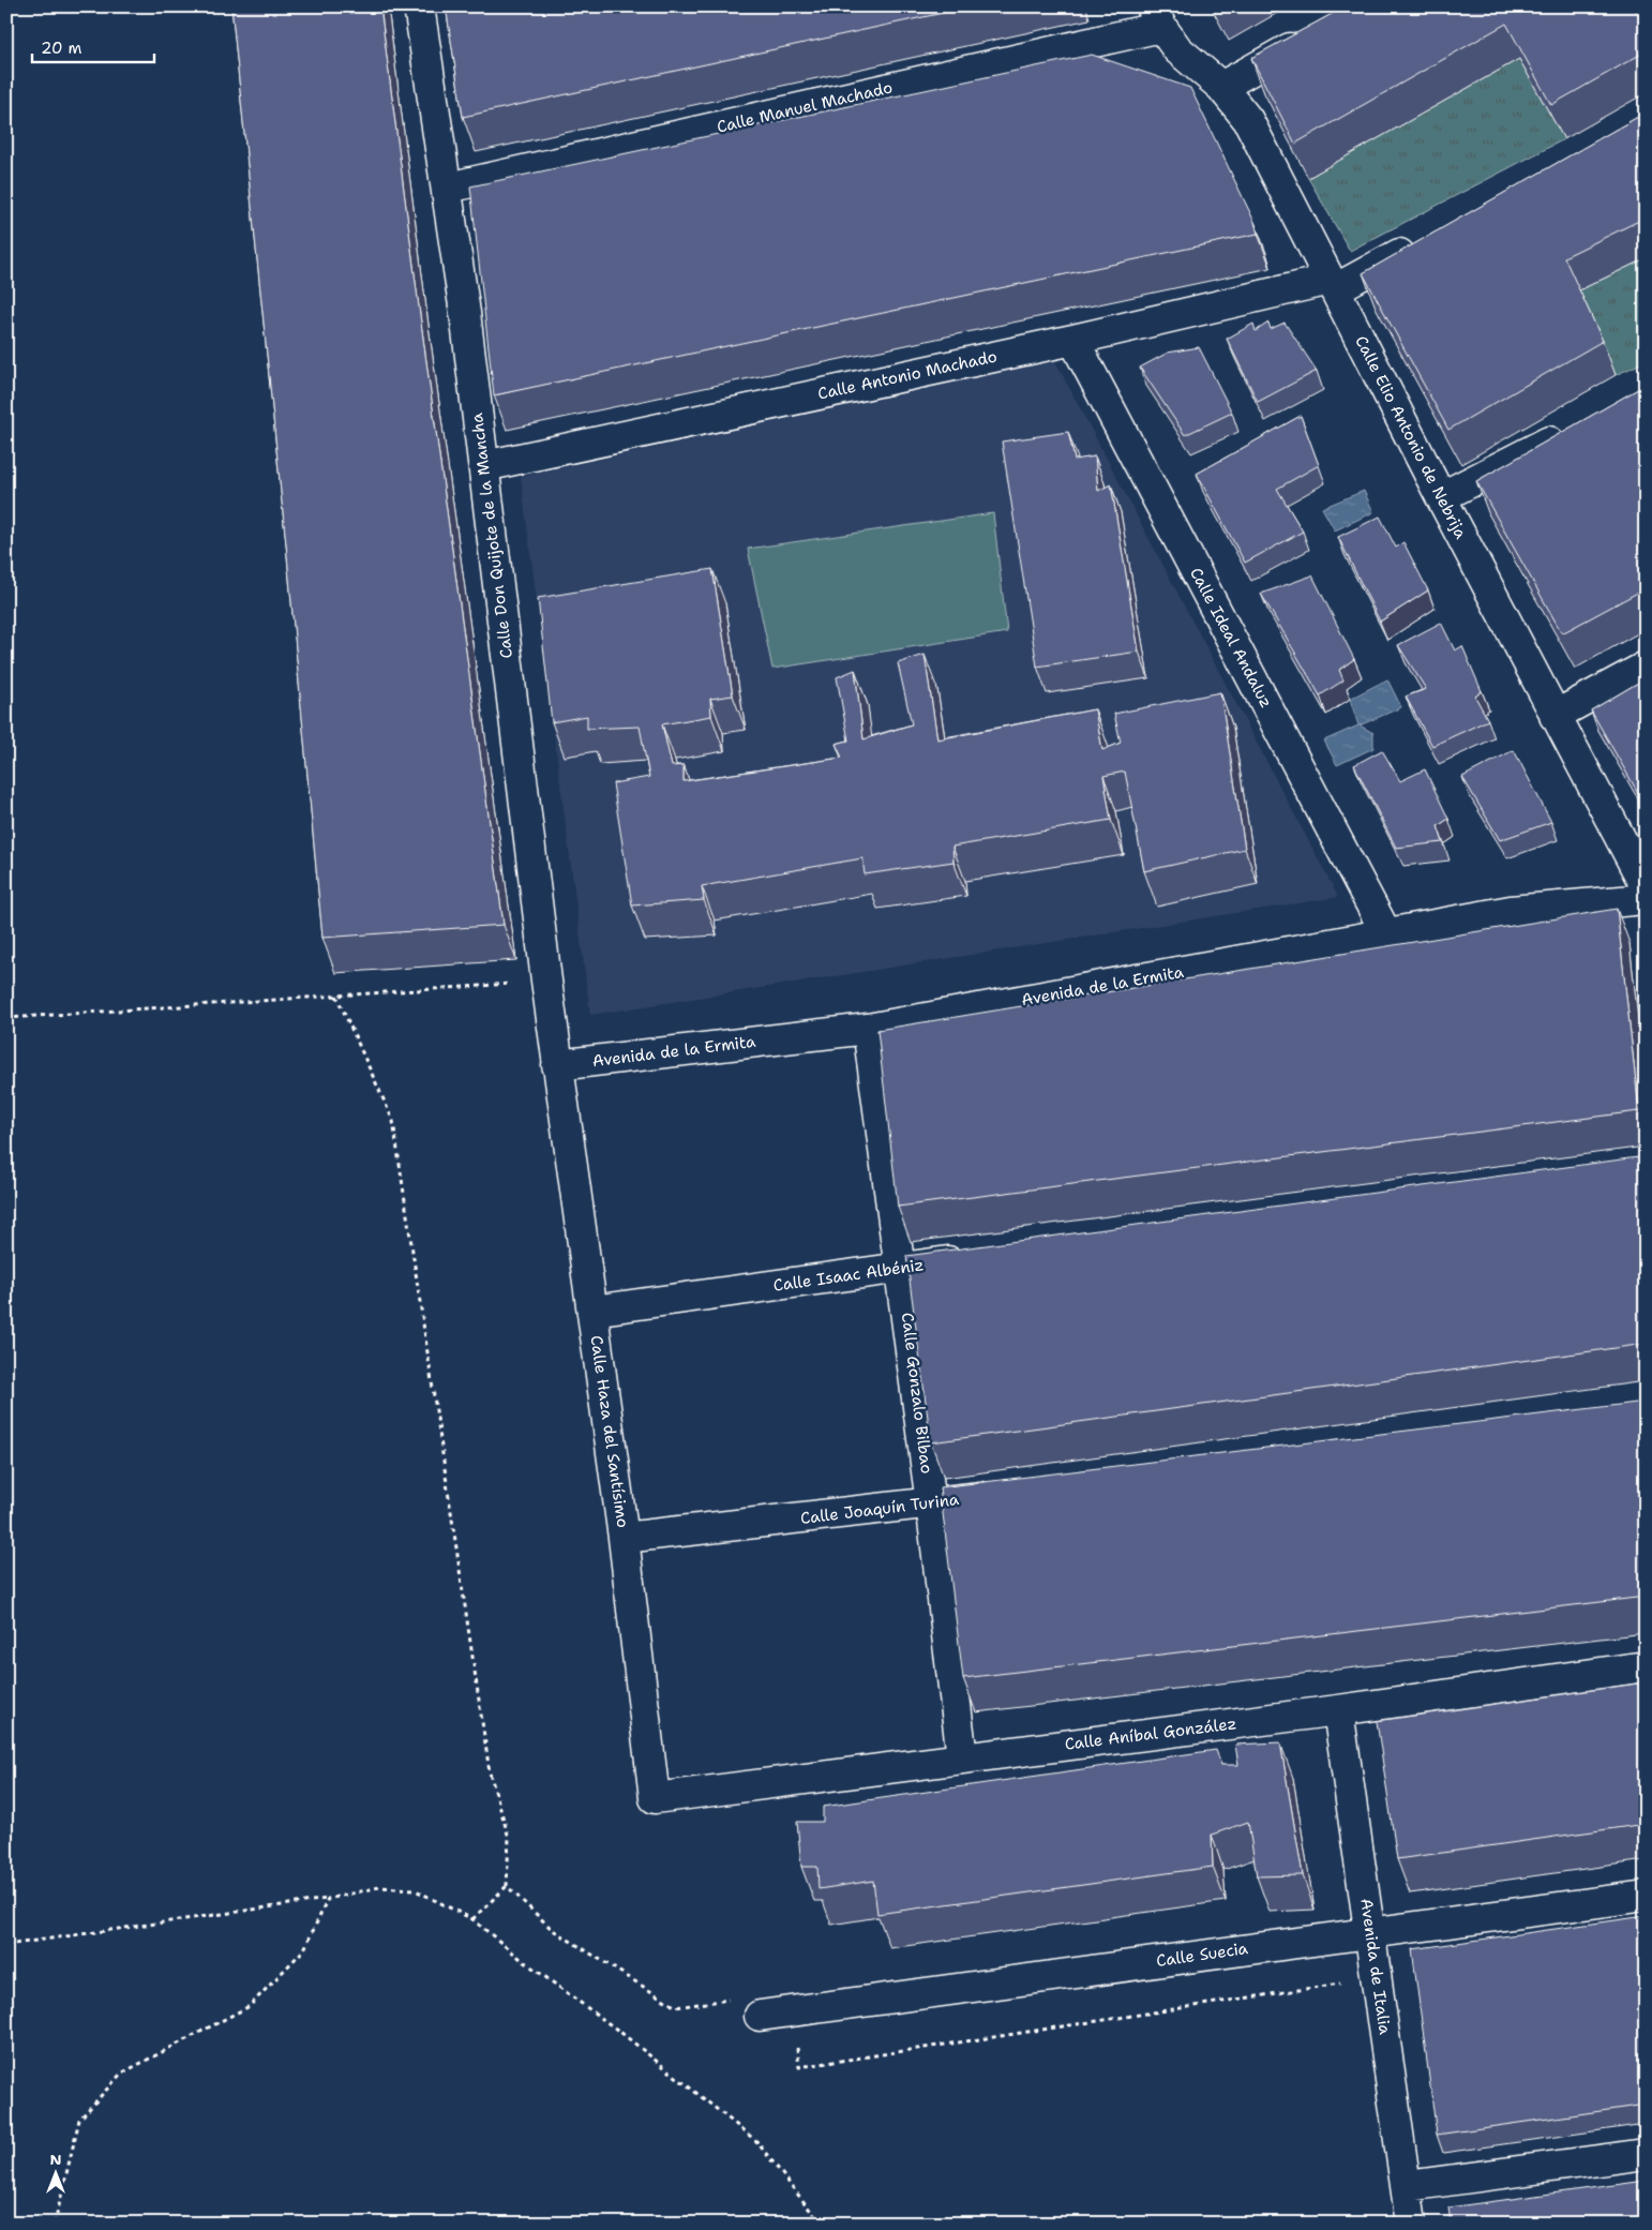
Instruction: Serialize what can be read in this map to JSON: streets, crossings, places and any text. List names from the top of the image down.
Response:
{
  "streets": {
    "street": [
      "Calle Manuel Machado",
      "Calle Antonio Machado",
      "Calle Elio Antonio de Nebrija",
      "Calle Don Quijote de la Mancha",
      "Calle Ideal Andaluz",
      "Avenida de la Ermita",
      "Calle Isaac Albéniz",
      "Calle Gonzalo Bilbao",
      "Calle Haza del Santísimo",
      "Calle Joaquín Turina",
      "Calle Aníbal González",
      "Calle Suecia",
      "Avenida de Italia"
    ]
  },
  "crossings": [
    ["Calle Manuel Machado", "Calle Elio Antonio de Nebrija"],
    ["Calle Manuel Machado", "Calle Don Quijote de la Mancha"],
    ["Calle Antonio Machado", "Calle Elio Antonio de Nebrija"],
    ["Calle Antonio Machado", "Calle Don Quijote de la Mancha"],
    ["Calle Antonio Machado", "Calle Ideal Andaluz"],
    ["Calle Don Quijote de la Mancha", "Avenida de la Ermita"],
    ["Calle Don Quijote de la Mancha", "Calle Haza del Santísimo"],
    ["Calle Ideal Andaluz", "Avenida de la Ermita"],
    ["Avenida de la Ermita", "Calle Gonzalo Bilbao"],
    ["Avenida de la Ermita", "Calle Haza del Santísimo"],
    ["Calle Isaac Albéniz", "Calle Gonzalo Bilbao"],
    ["Calle Isaac Albéniz", "Calle Haza del Santísimo"],
    ["Calle Gonzalo Bilbao", "Calle Joaquín Turina"],
    ["Calle Gonzalo Bilbao", "Calle Aníbal González"],
    ["Calle Haza del Santísimo", "Calle Joaquín Turina"],
    ["Calle Haza del Santísimo", "Calle Aníbal González"],
    ["Calle Aníbal González", "Avenida de Italia"],
    ["Calle Suecia", "Avenida de Italia"]
  ],
  "scale_bar": "20 m",
  "north": "top"
}
